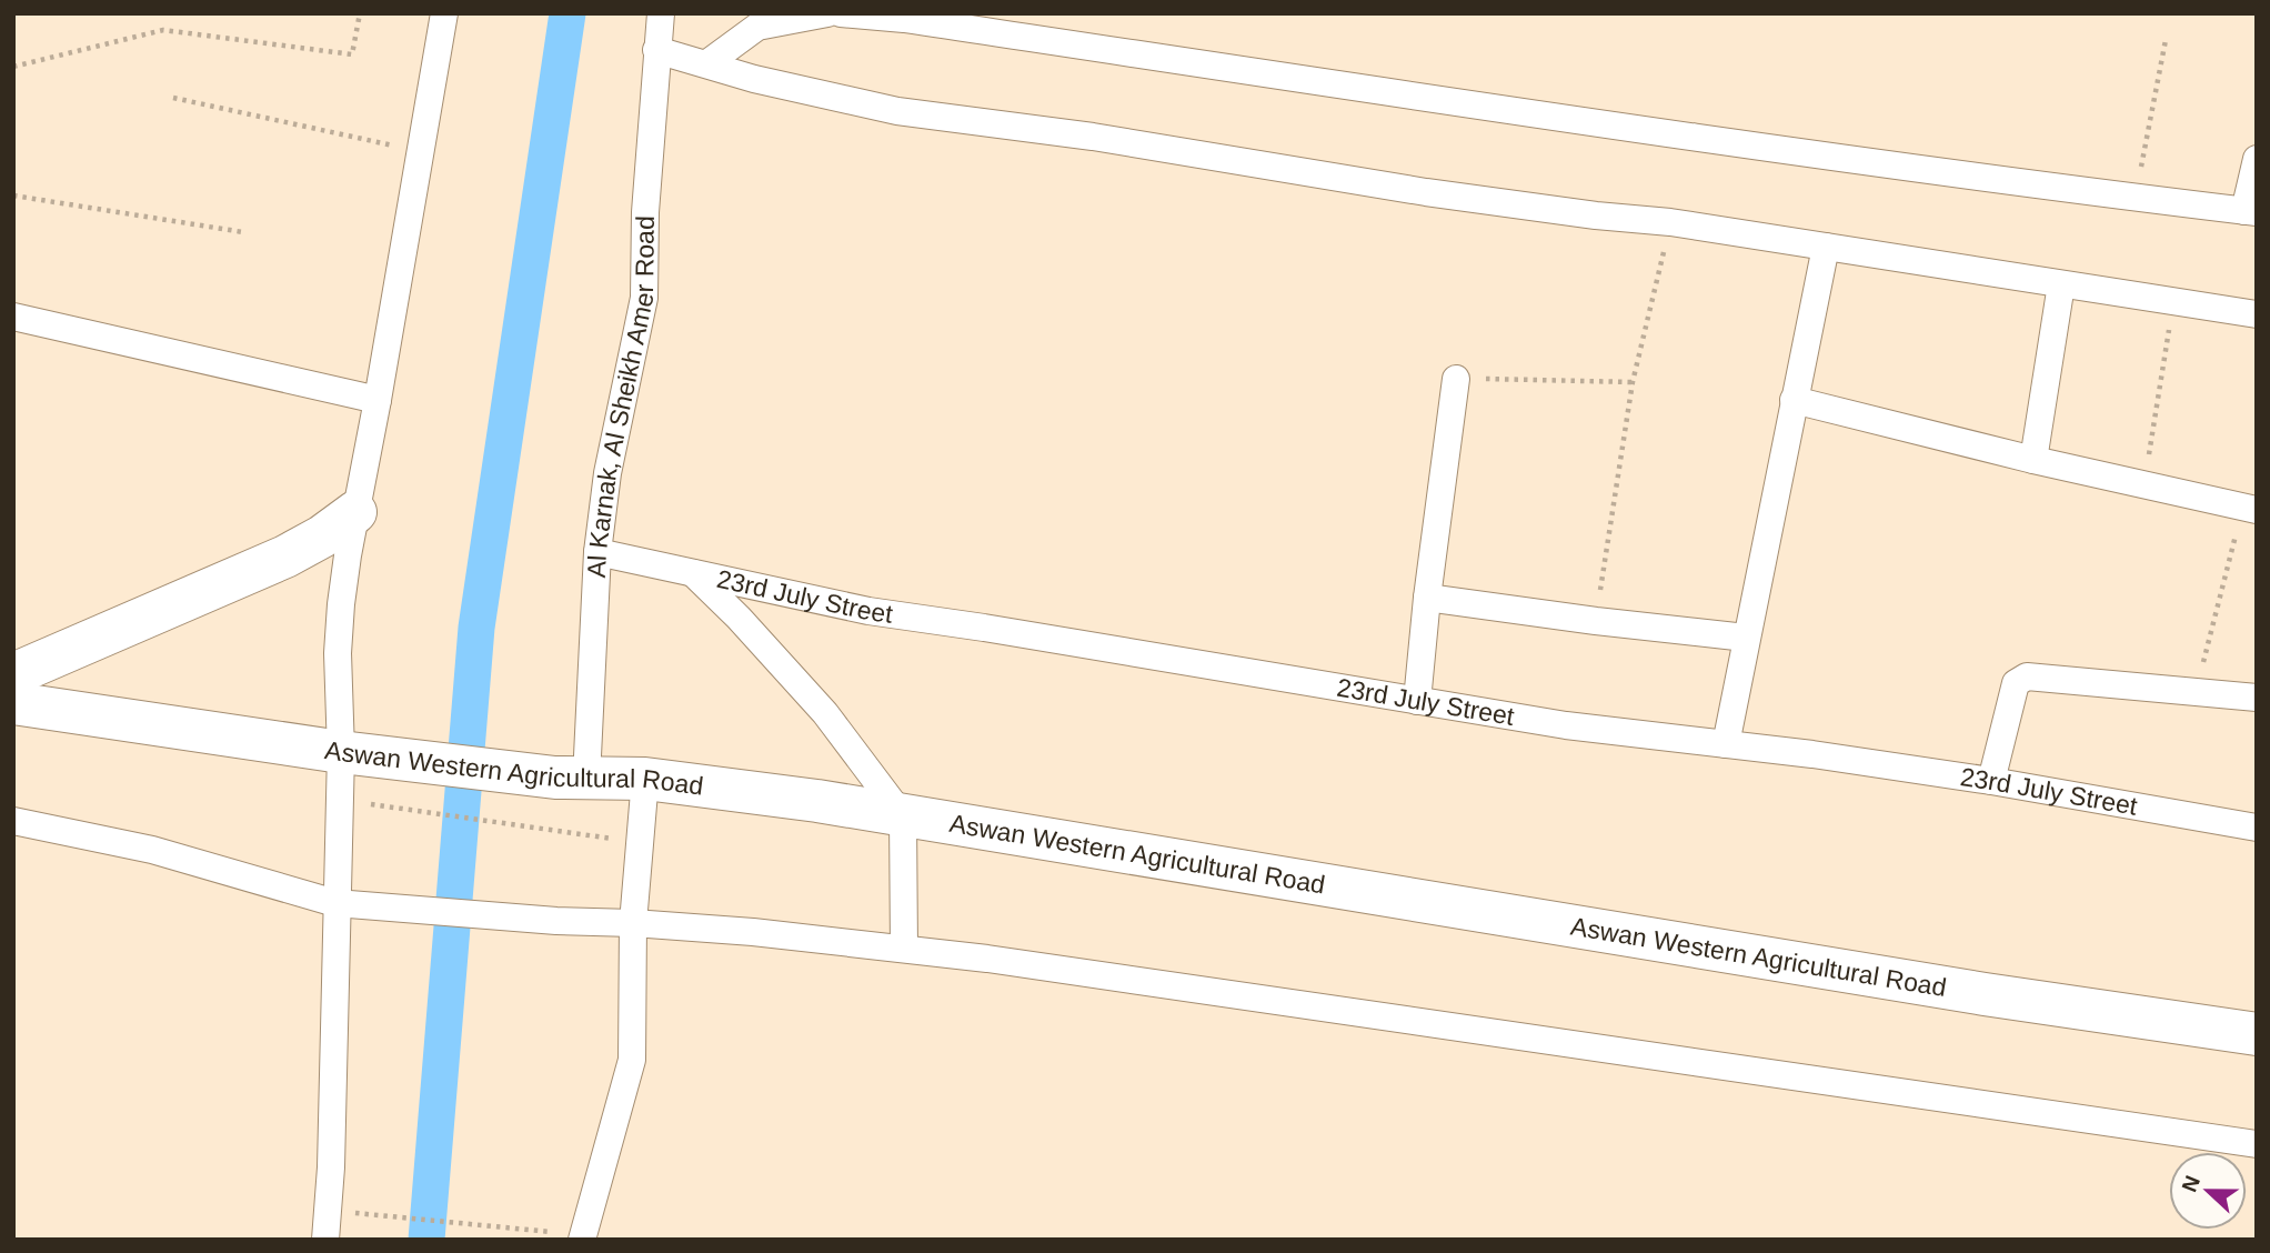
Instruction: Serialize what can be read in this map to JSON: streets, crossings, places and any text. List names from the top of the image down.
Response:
{
  "streets": {
    "main road": ["Aswan Western Agricultural Road"],
    "street": ["Al Karnak, Al Sheikh Amer Road", "23rd July Street"]
  },
  "crossings": [
    ["Al Karnak, Al Sheikh Amer Road", "23rd July Street"],
    ["Al Karnak, Al Sheikh Amer Road", "Aswan Western Agricultural Road"]
  ],
  "north": "left"
}
